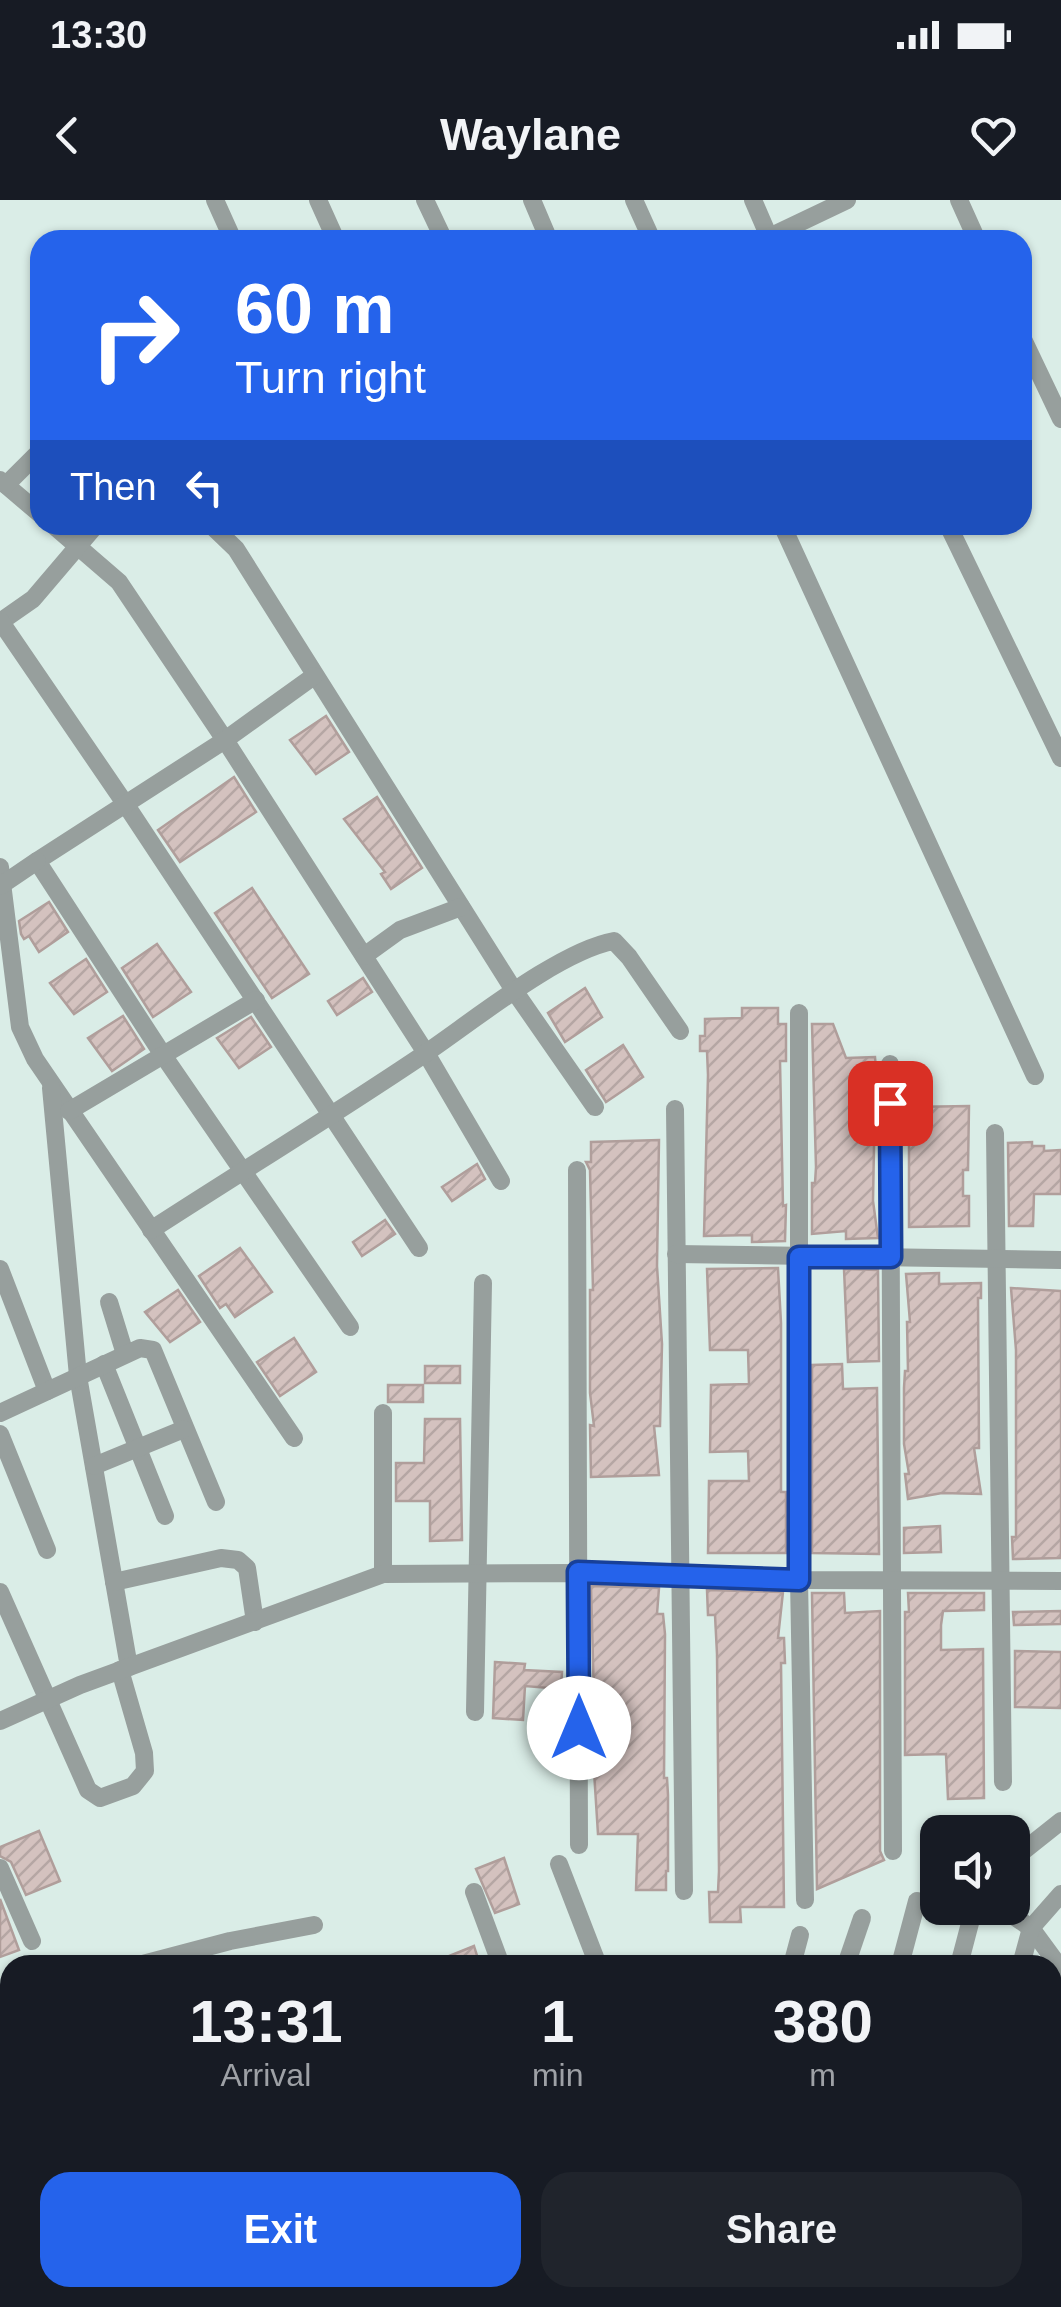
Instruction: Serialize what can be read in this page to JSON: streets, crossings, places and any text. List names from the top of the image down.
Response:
{
  "page": {
    "status": "13:30",
    "header": "Waylane",
    "turn": ["60 m", "Turn right"],
    "then": "Then",
    "eta": [
      "13:31",
      "Arrival",
      "1",
      "min",
      "380",
      "m"
    ],
    "buttons": ["Exit", "Share"]
  }
}
